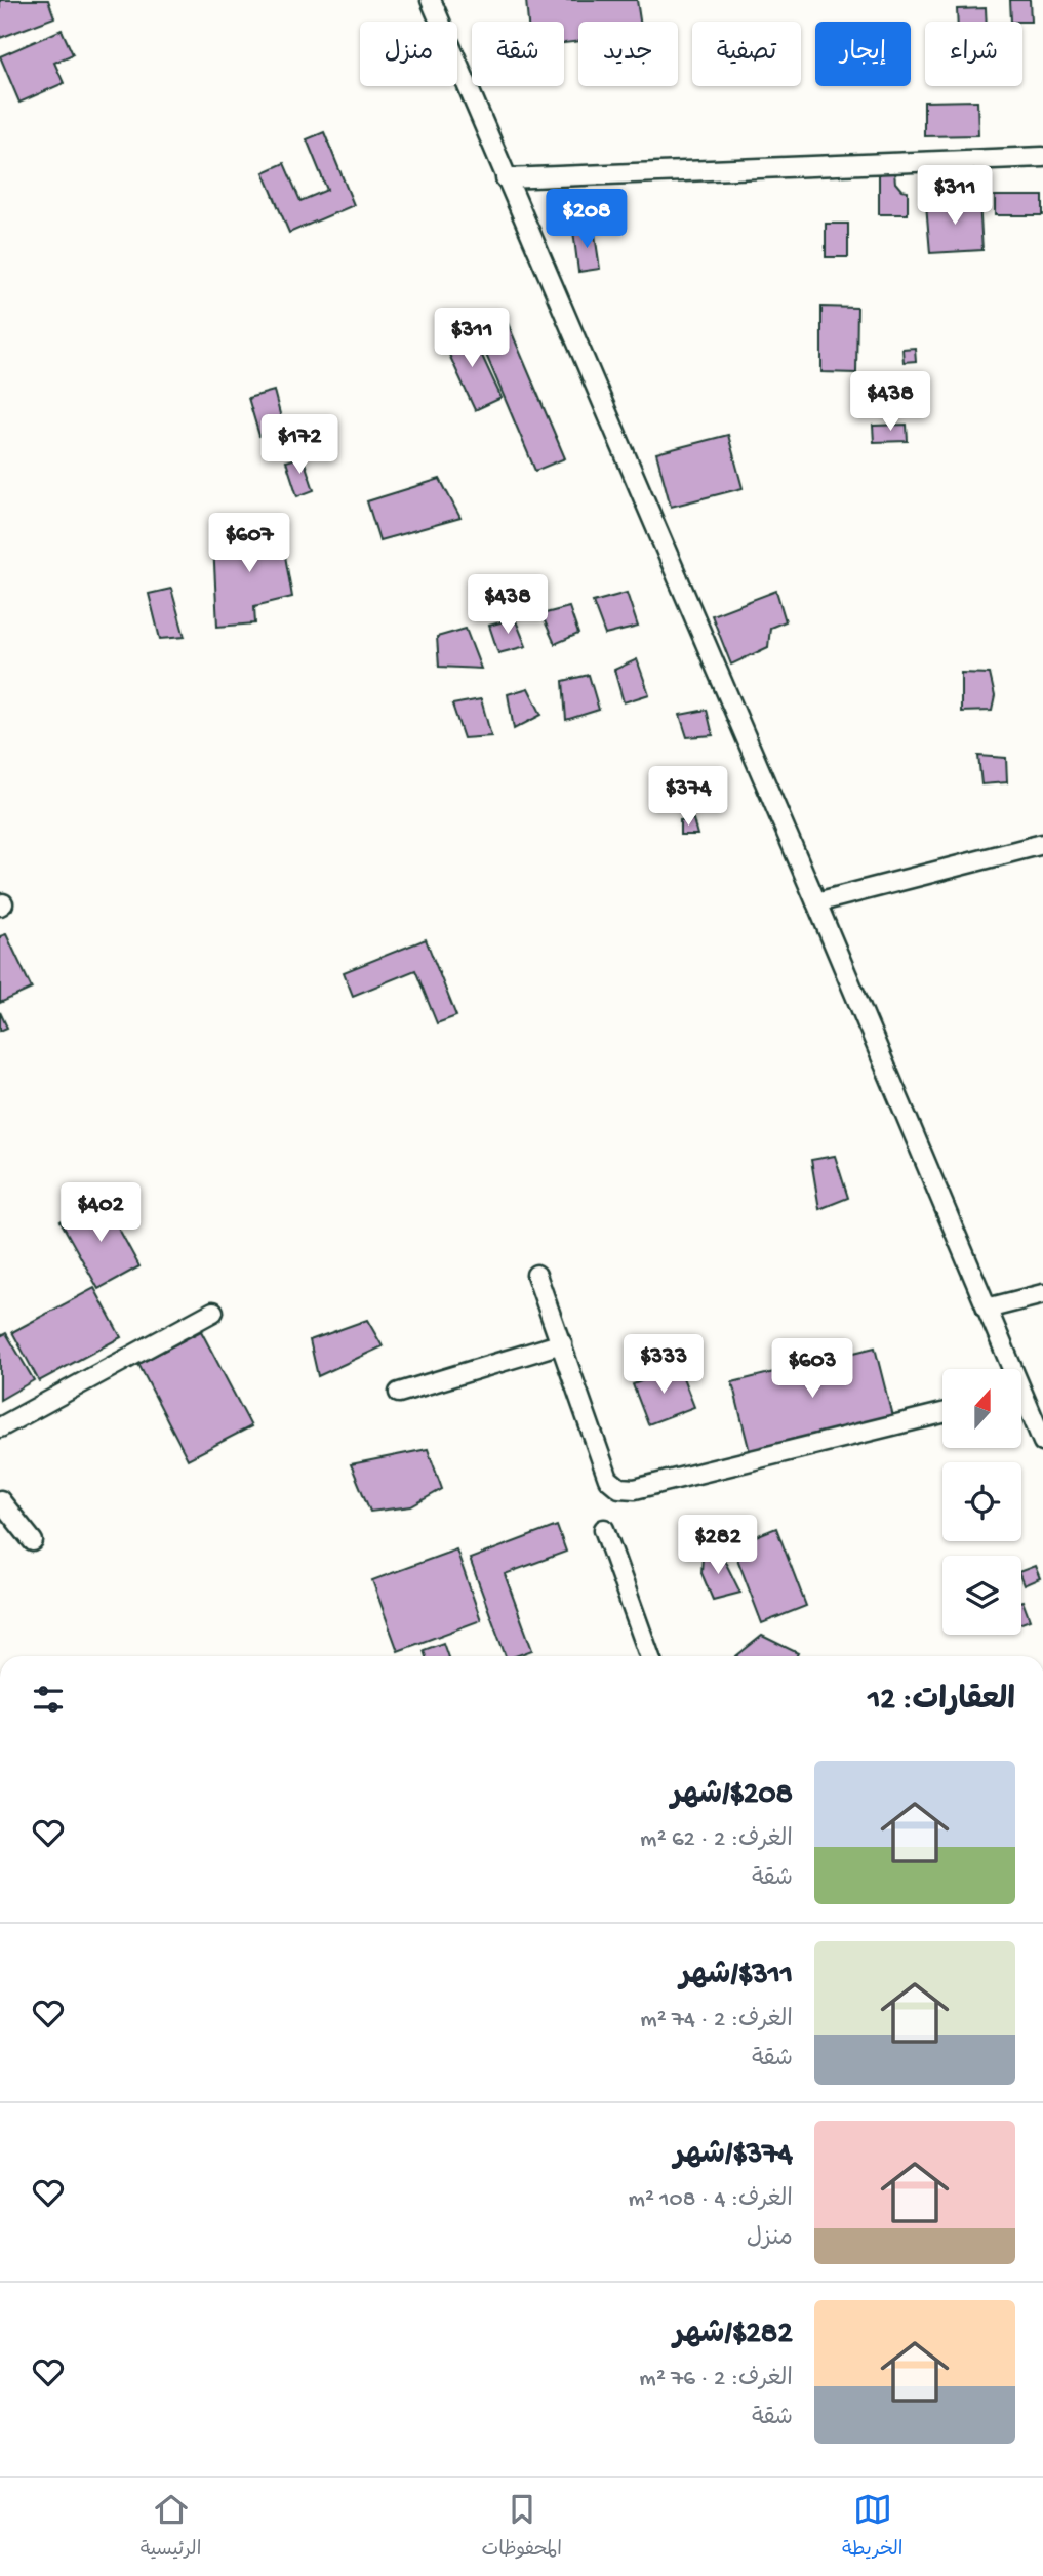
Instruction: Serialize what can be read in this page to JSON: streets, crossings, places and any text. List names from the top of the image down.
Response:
{
  "north": "top",
  "page": {
    "chip": [
      "شراء",
      "إيجار",
      "تصفية",
      "جديد",
      "شقة",
      "منزل"
    ],
    "price": [
      "$311",
      "$208",
      "$311",
      "$438",
      "$172",
      "$607",
      "$438",
      "$374",
      "$402",
      "$333",
      "$603",
      "$282"
    ],
    "heading": "العقارات: 12",
    "list": [
      {
        "name": "$208/شهر",
        "note": "الغرف: 2 · 62 m² · شقة"
      },
      {
        "name": "$311/شهر",
        "note": "الغرف: 2 · 74 m² · شقة"
      },
      {
        "name": "$374/شهر",
        "note": "الغرف: 4 · 108 m² · منزل"
      },
      {
        "name": "$282/شهر",
        "note": "الغرف: 2 · 76 m² · شقة"
      }
    ],
    "tabs": ["الخريطة", "المحفوظات", "الرئيسية"]
  }
}
